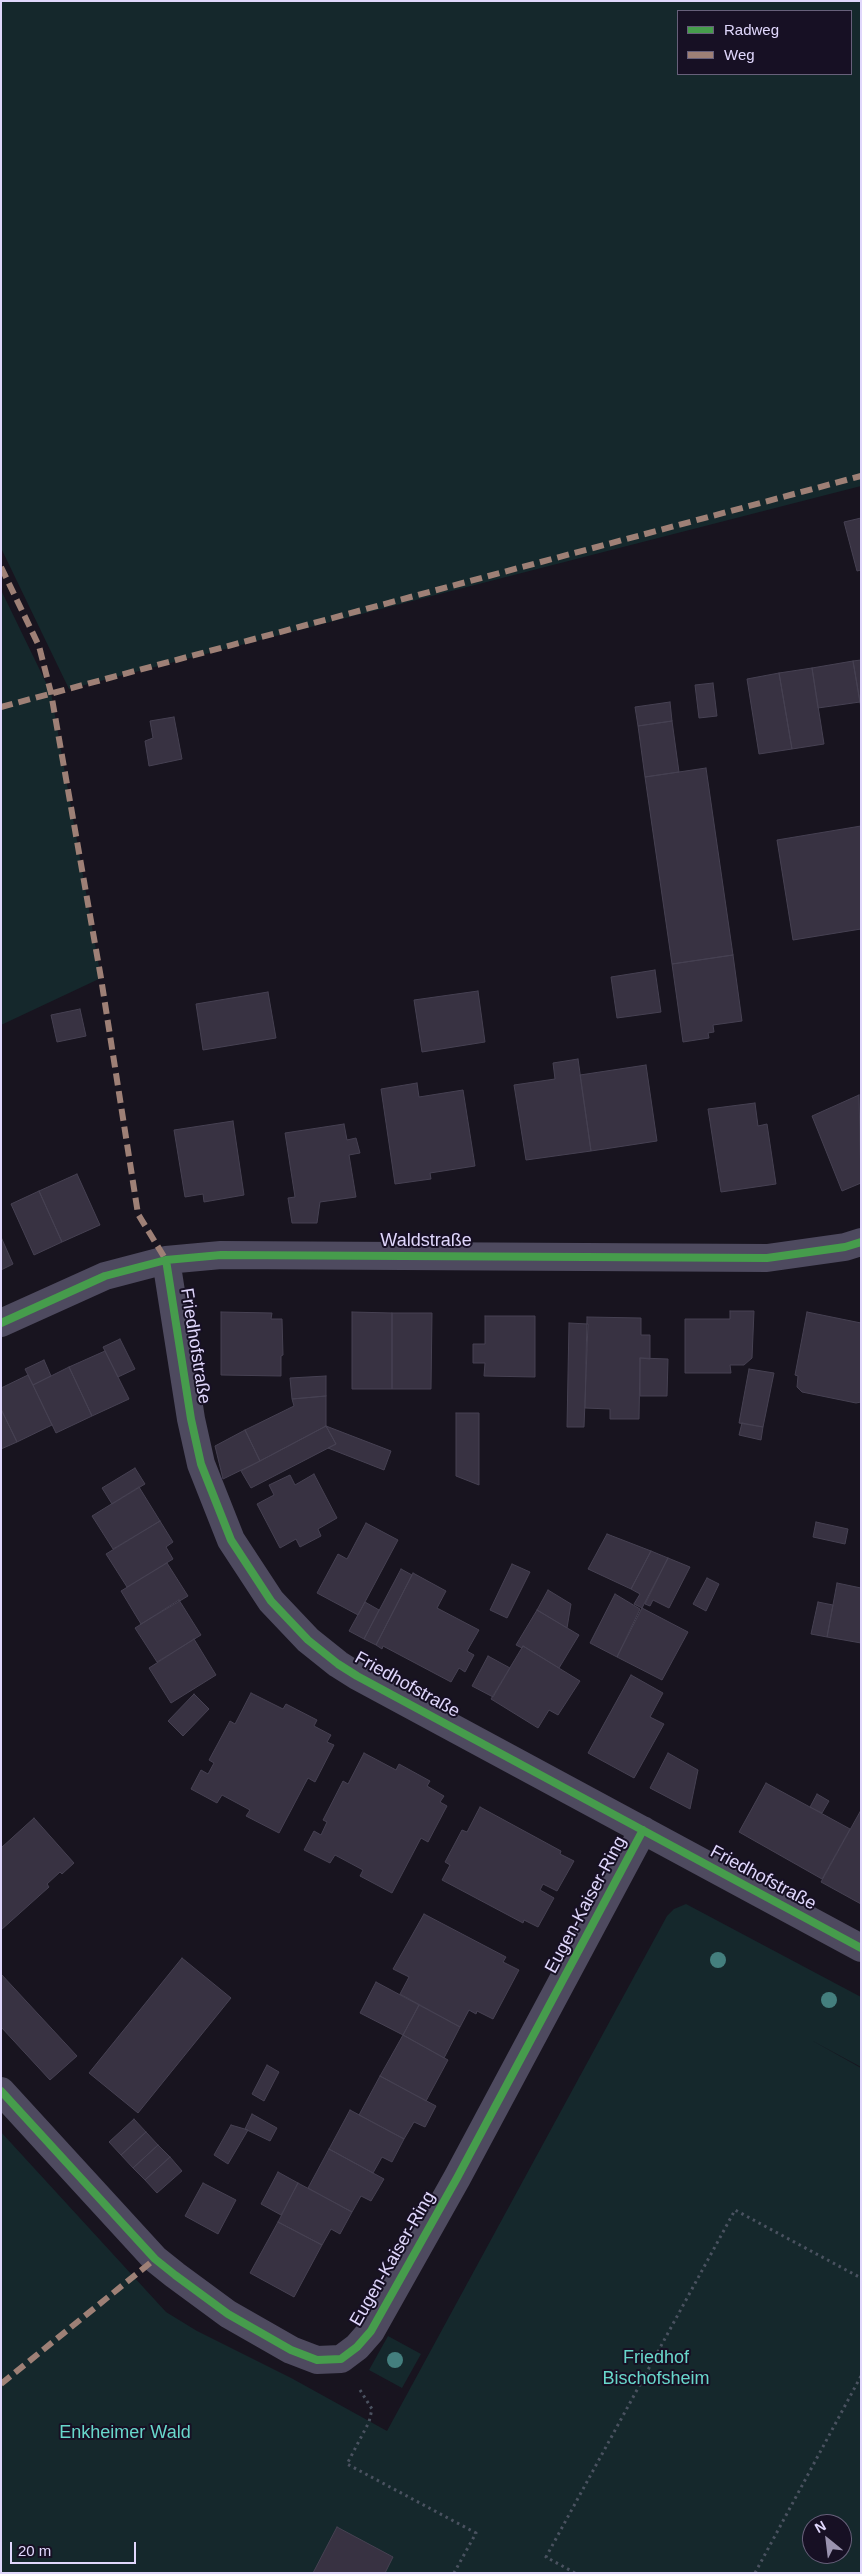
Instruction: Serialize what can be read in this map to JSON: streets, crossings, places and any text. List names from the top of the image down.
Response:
{
  "streets": {
    "street": ["Waldstraße", "Friedhofstraße", "Eugen-Kaiser-Ring"]
  },
  "crossings": [
    ["Waldstraße", "Friedhofstraße"],
    ["Friedhofstraße", "Eugen-Kaiser-Ring"]
  ],
  "parks": ["Friedhof Bischofsheim", "Enkheimer Wald"],
  "legend": ["Radweg", "Weg"],
  "scale_bar": "20 m",
  "north": "top left"
}
